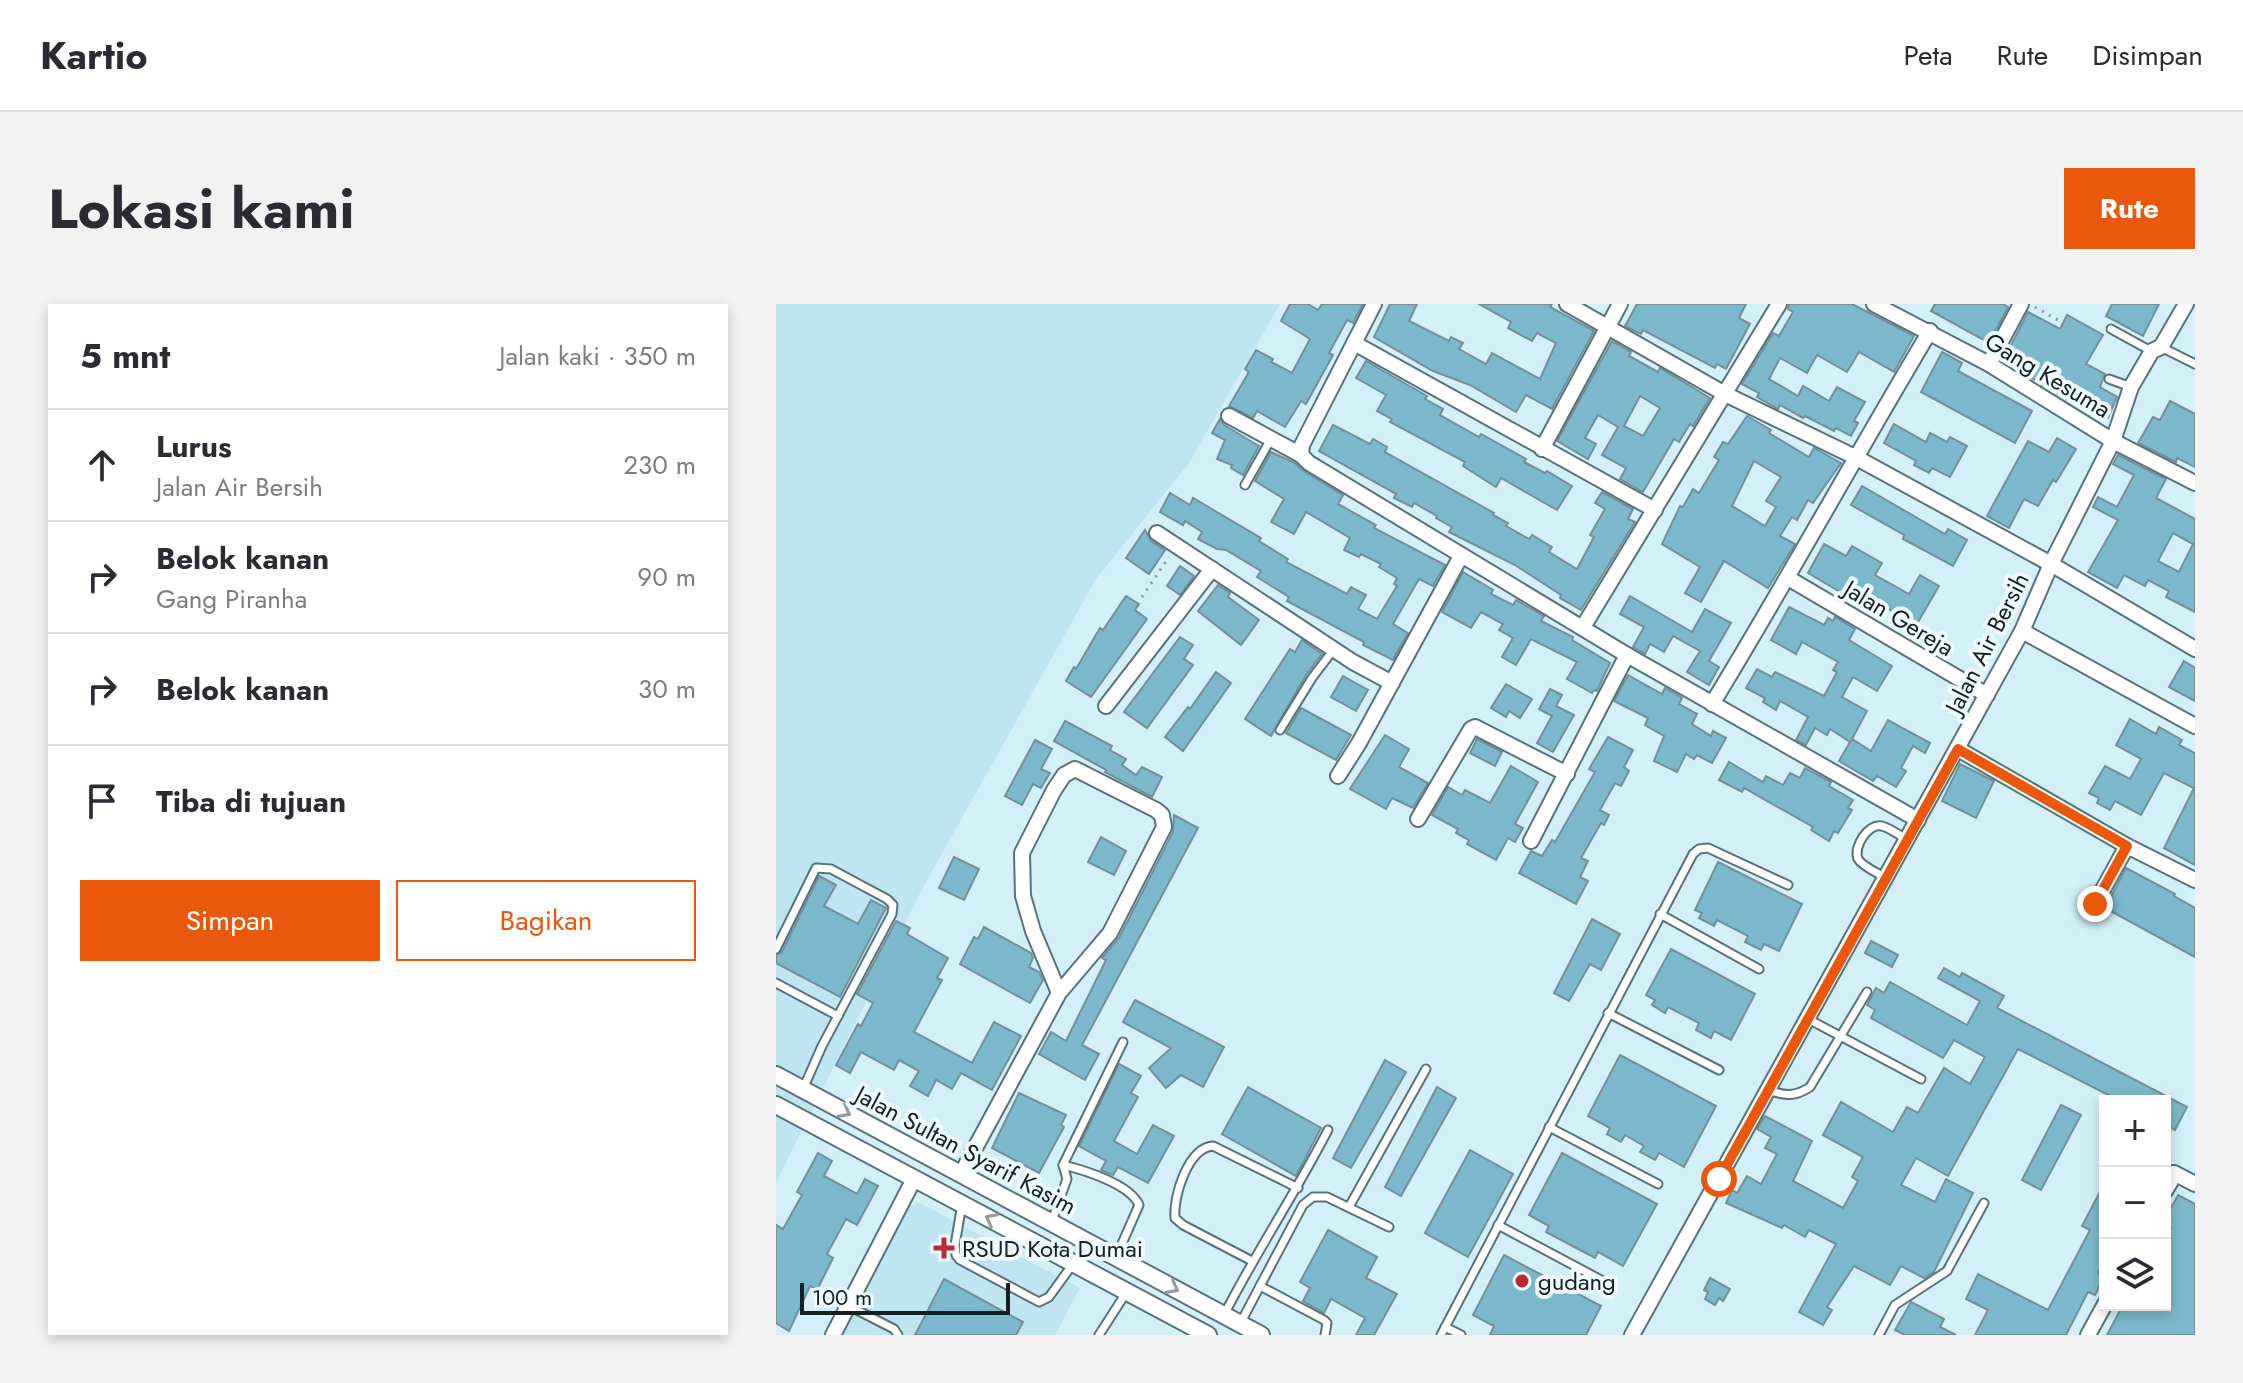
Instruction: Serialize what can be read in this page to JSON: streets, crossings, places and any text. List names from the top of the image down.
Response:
{
  "streets": {
    "street": [
      "Gang Kesuma",
      "Jalan Gereja",
      "Jalan Air Bersih",
      "Jalan Sultan Syarif Kasim"
    ]
  },
  "crossings": [
    ["Gang Kesuma", "Jalan Air Bersih"],
    ["Jalan Gereja", "Jalan Air Bersih"]
  ],
  "places": {
    "health": ["RSUD Kota Dumai"],
    "other": ["gudang"]
  },
  "scale_bar": "100 m",
  "page": {
    "header": "Kartio",
    "nav": ["Peta", "Rute", "Disimpan"],
    "title": "Lokasi kami",
    "buttons": [
      "Rute",
      ["Simpan", "Bagikan"]
    ],
    "heading": ["5 mnt", "Jalan kaki · 350 m"],
    "list": [
      ["Lurus", "Jalan Air Bersih", "230 m"],
      ["Belok kanan", "Gang Piranha", "90 m"],
      ["Belok kanan", "30 m"],
      "Tiba di tujuan"
    ],
    "map_buttons": ["+", "−"],
    "scale": "100 m"
  }
}
